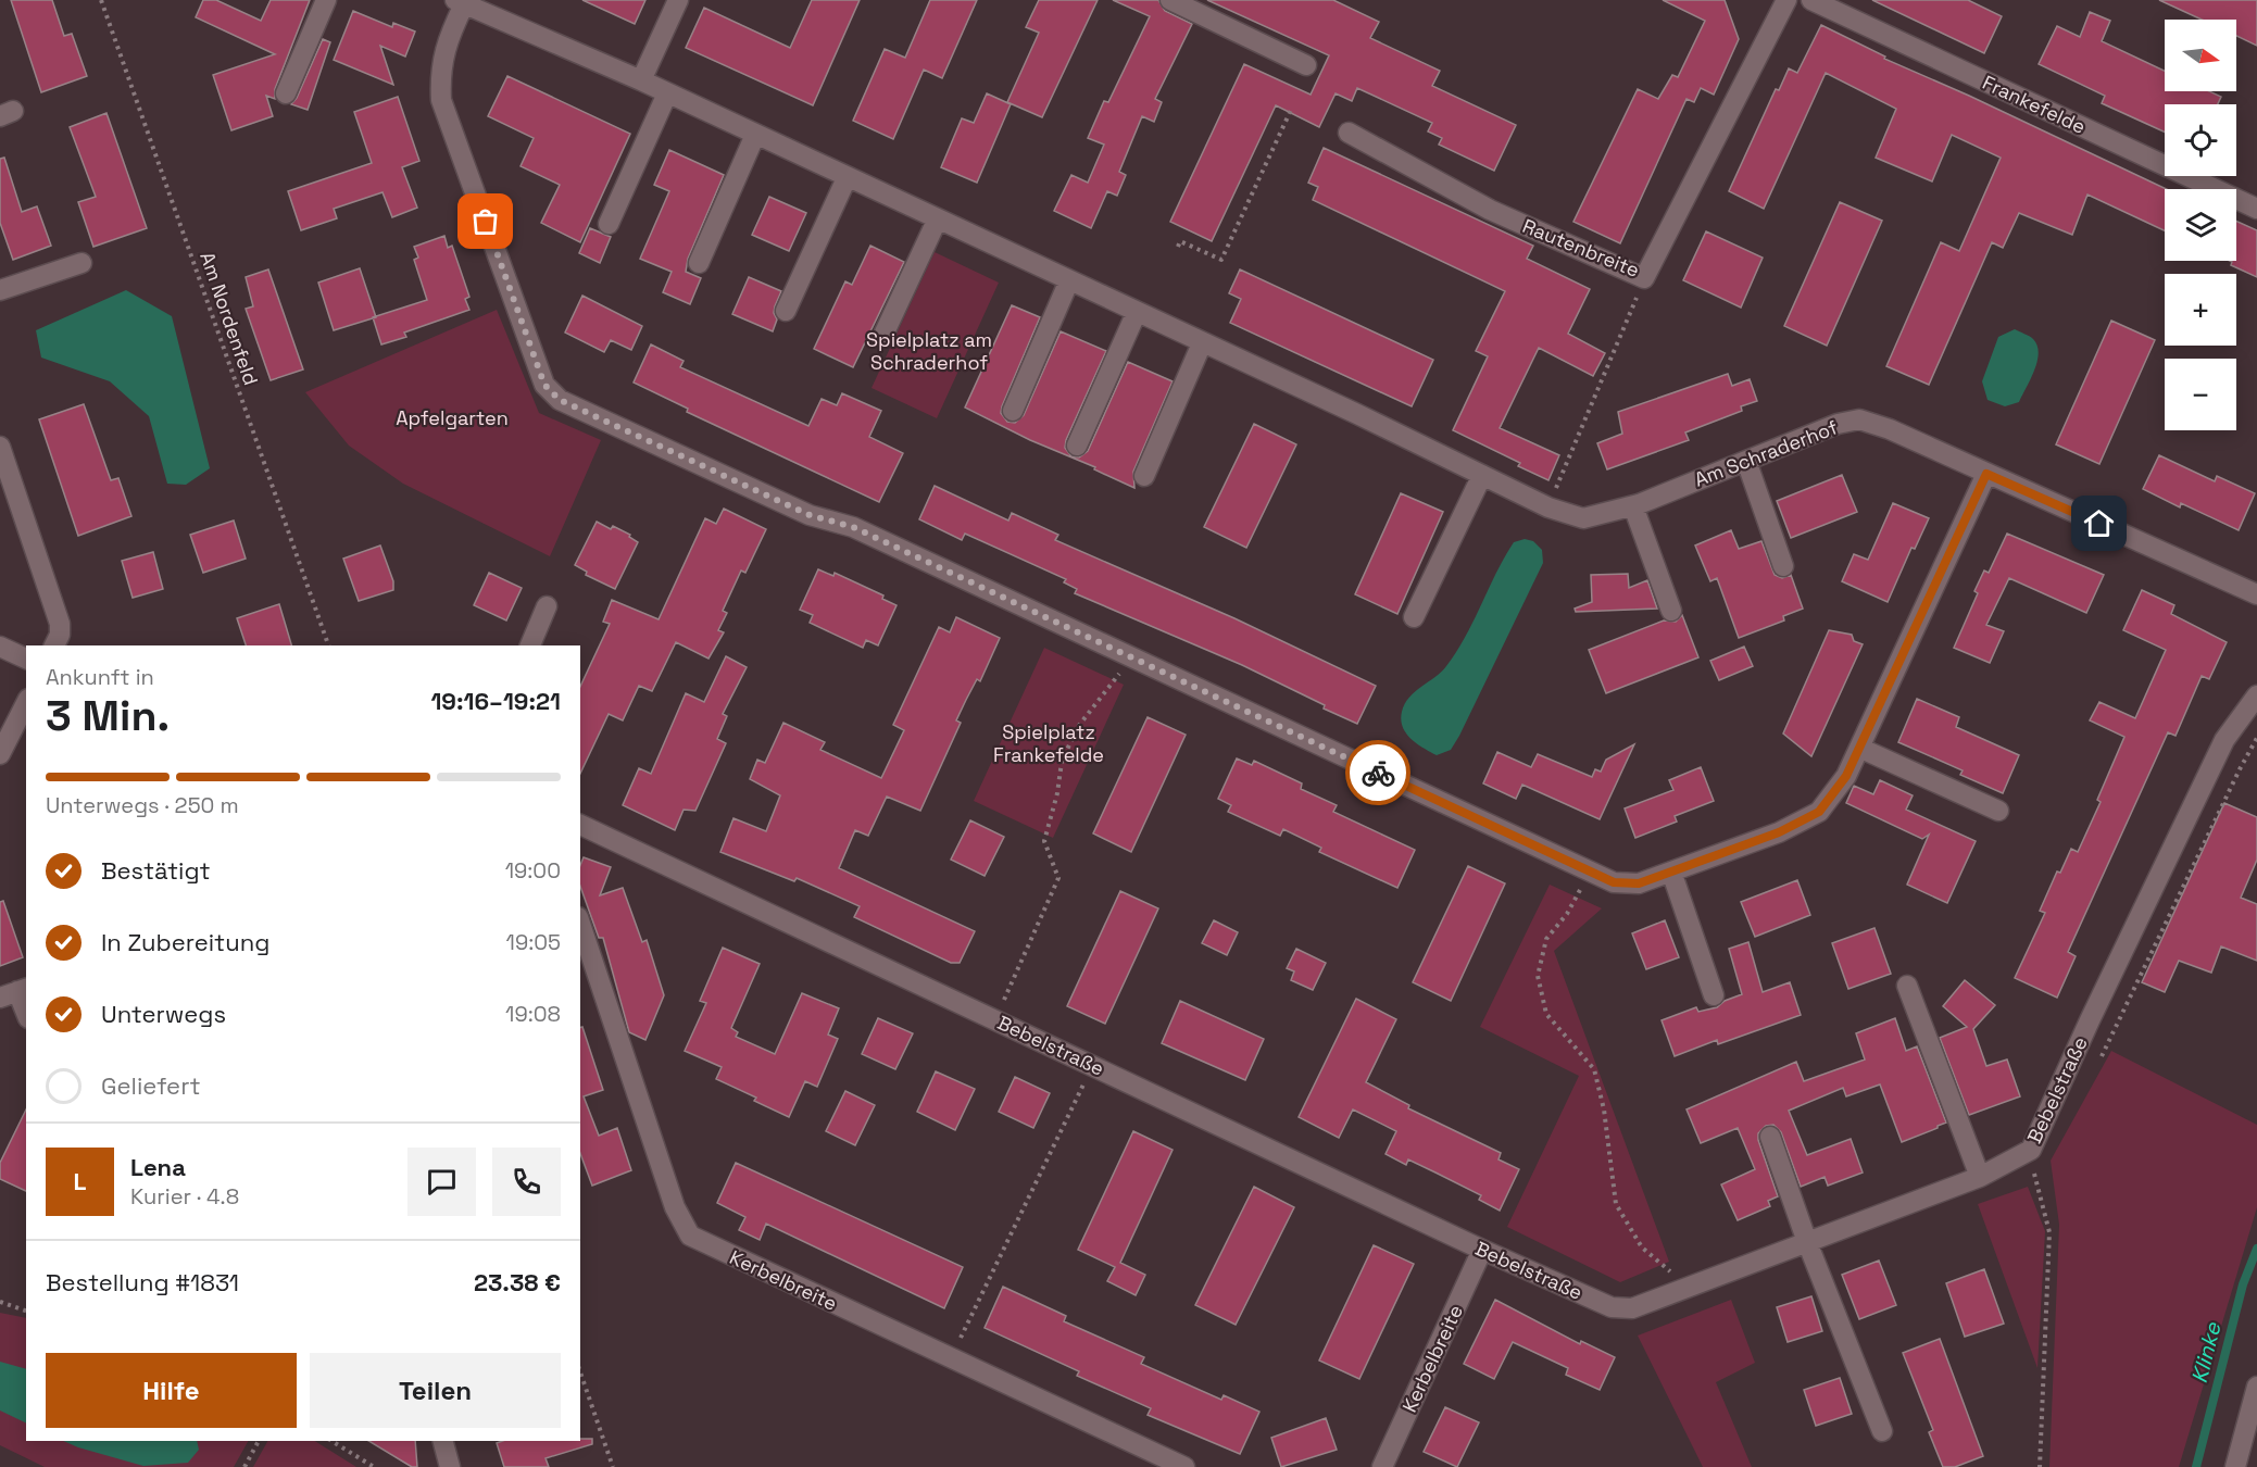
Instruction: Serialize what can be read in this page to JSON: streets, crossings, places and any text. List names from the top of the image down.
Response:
{
  "streets": {
    "street": [
      "Frankefelde",
      "Rautenbreite",
      "Am Schraderhof",
      "Bebelstraße",
      "Kerbelbreite"
    ],
    "path": ["Am Nordenfeld"]
  },
  "crossings": [
    ["Bebelstraße", "Kerbelbreite"]
  ],
  "water": ["Klinke"],
  "parks": ["Spielplatz am Schraderhof", "Apfelgarten", "Spielplatz Frankefelde"],
  "north": "right",
  "page": {
    "map_buttons": ["+", "−"],
    "heading": ["3 Min.", "Ankunft in", "19:16–19:21"],
    "panel": [
      "Lena",
      "Kurier · 4.8",
      "Bestellung #1831",
      "23.38 €"
    ],
    "bar": "Unterwegs · 250 m",
    "list": [
      ["Bestätigt", "19:00"],
      ["In Zubereitung", "19:05"],
      ["Unterwegs", "19:08"],
      "Geliefert"
    ],
    "round": "L",
    "buttons": ["Hilfe", "Teilen"]
  }
}
